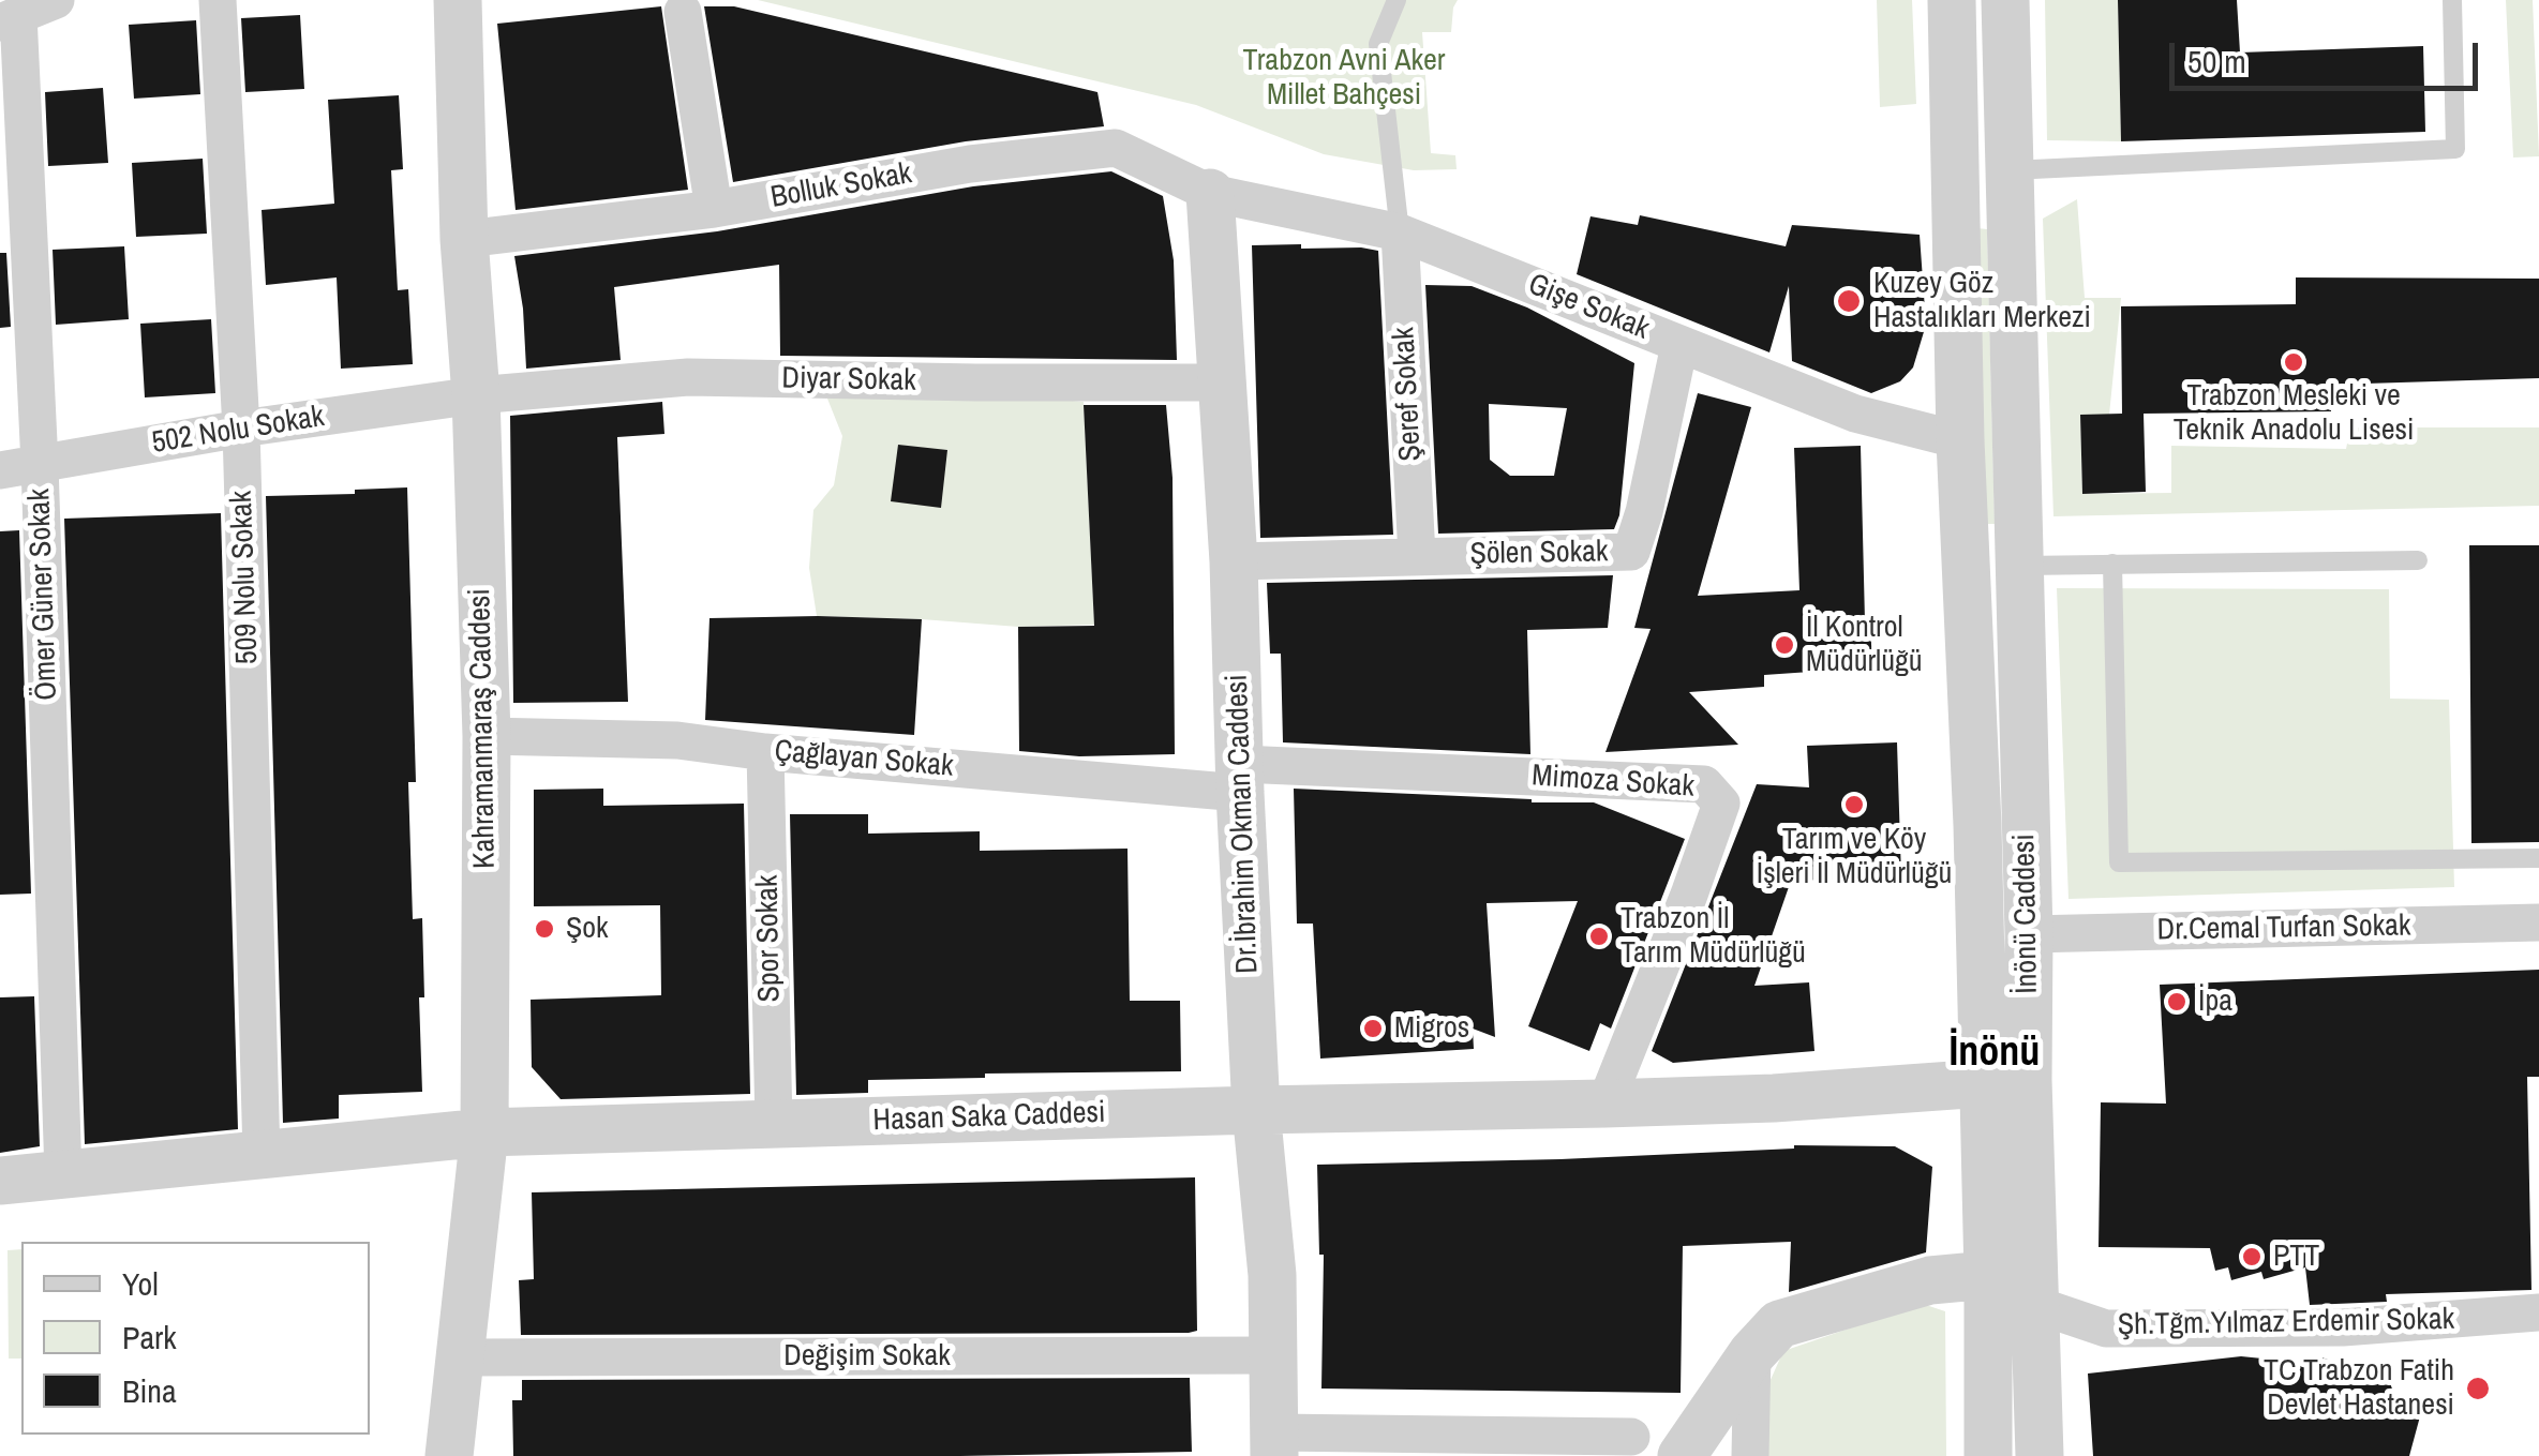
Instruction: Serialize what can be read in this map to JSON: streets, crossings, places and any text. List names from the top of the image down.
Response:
{
  "streets": {
    "street": [
      "Bolluk Sokak",
      "Gişe Sokak",
      "Diyar Sokak",
      "Şeref Sokak",
      "502 Nolu Sokak",
      "Şölen Sokak",
      "509 Nolu Sokak",
      "Ömer Güner Sokak",
      "Kahramanmaraş Caddesi",
      "Çağlayan Sokak",
      "Mimoza Sokak",
      "Dr.İbrahim Okman Caddesi",
      "İnönü Caddesi",
      "Dr.Cemal Turfan Sokak",
      "Spor Sokak",
      "Hasan Saka Caddesi",
      "Şh.Tğm.Yılmaz Erdemir Sokak",
      "Değişim Sokak"
    ]
  },
  "crossings": [
    ["Bolluk Sokak", "Gişe Sokak"],
    ["Bolluk Sokak", "Kahramanmaraş Caddesi"],
    ["Bolluk Sokak", "Dr.İbrahim Okman Caddesi"],
    ["Gişe Sokak", "Şeref Sokak"],
    ["Gişe Sokak", "Şölen Sokak"],
    ["Gişe Sokak", "Dr.İbrahim Okman Caddesi"],
    ["Gişe Sokak", "İnönü Caddesi"],
    ["Diyar Sokak", "502 Nolu Sokak"],
    ["Diyar Sokak", "Kahramanmaraş Caddesi"],
    ["Diyar Sokak", "Dr.İbrahim Okman Caddesi"],
    ["Şeref Sokak", "Şölen Sokak"],
    ["502 Nolu Sokak", "509 Nolu Sokak"],
    ["502 Nolu Sokak", "Ömer Güner Sokak"],
    ["502 Nolu Sokak", "Kahramanmaraş Caddesi"],
    ["Şölen Sokak", "Dr.İbrahim Okman Caddesi"],
    ["509 Nolu Sokak", "Hasan Saka Caddesi"],
    ["Ömer Güner Sokak", "Hasan Saka Caddesi"],
    ["Kahramanmaraş Caddesi", "Çağlayan Sokak"],
    ["Kahramanmaraş Caddesi", "Hasan Saka Caddesi"],
    ["Kahramanmaraş Caddesi", "Değişim Sokak"],
    ["Çağlayan Sokak", "Mimoza Sokak"],
    ["Çağlayan Sokak", "Dr.İbrahim Okman Caddesi"],
    ["Çağlayan Sokak", "Spor Sokak"],
    ["Mimoza Sokak", "Dr.İbrahim Okman Caddesi"],
    ["Mimoza Sokak", "Hasan Saka Caddesi"],
    ["Dr.İbrahim Okman Caddesi", "Hasan Saka Caddesi"],
    ["Dr.İbrahim Okman Caddesi", "Değişim Sokak"],
    ["İnönü Caddesi", "Dr.Cemal Turfan Sokak"],
    ["İnönü Caddesi", "Hasan Saka Caddesi"],
    ["İnönü Caddesi", "Şh.Tğm.Yılmaz Erdemir Sokak"],
    ["Spor Sokak", "Hasan Saka Caddesi"]
  ],
  "districts": ["İnönü"],
  "parks": ["Trabzon Avni Aker Millet Bahçesi"],
  "places": [
    "Kuzey Göz Hastalıkları Merkezi",
    "Trabzon Mesleki ve Teknik Anadolu Lisesi",
    "İl Kontrol Müdürlüğü",
    "Tarım ve Köy İşleri İl Müdürlüğü",
    "Şok",
    "Trabzon İl Tarım Müdürlüğü",
    "İpa",
    "Migros",
    "PTT",
    "TC Trabzon Fatih Devlet Hastanesi"
  ],
  "legend": ["Yol", "Park", "Bina"],
  "scale_bar": "50 m"
}
